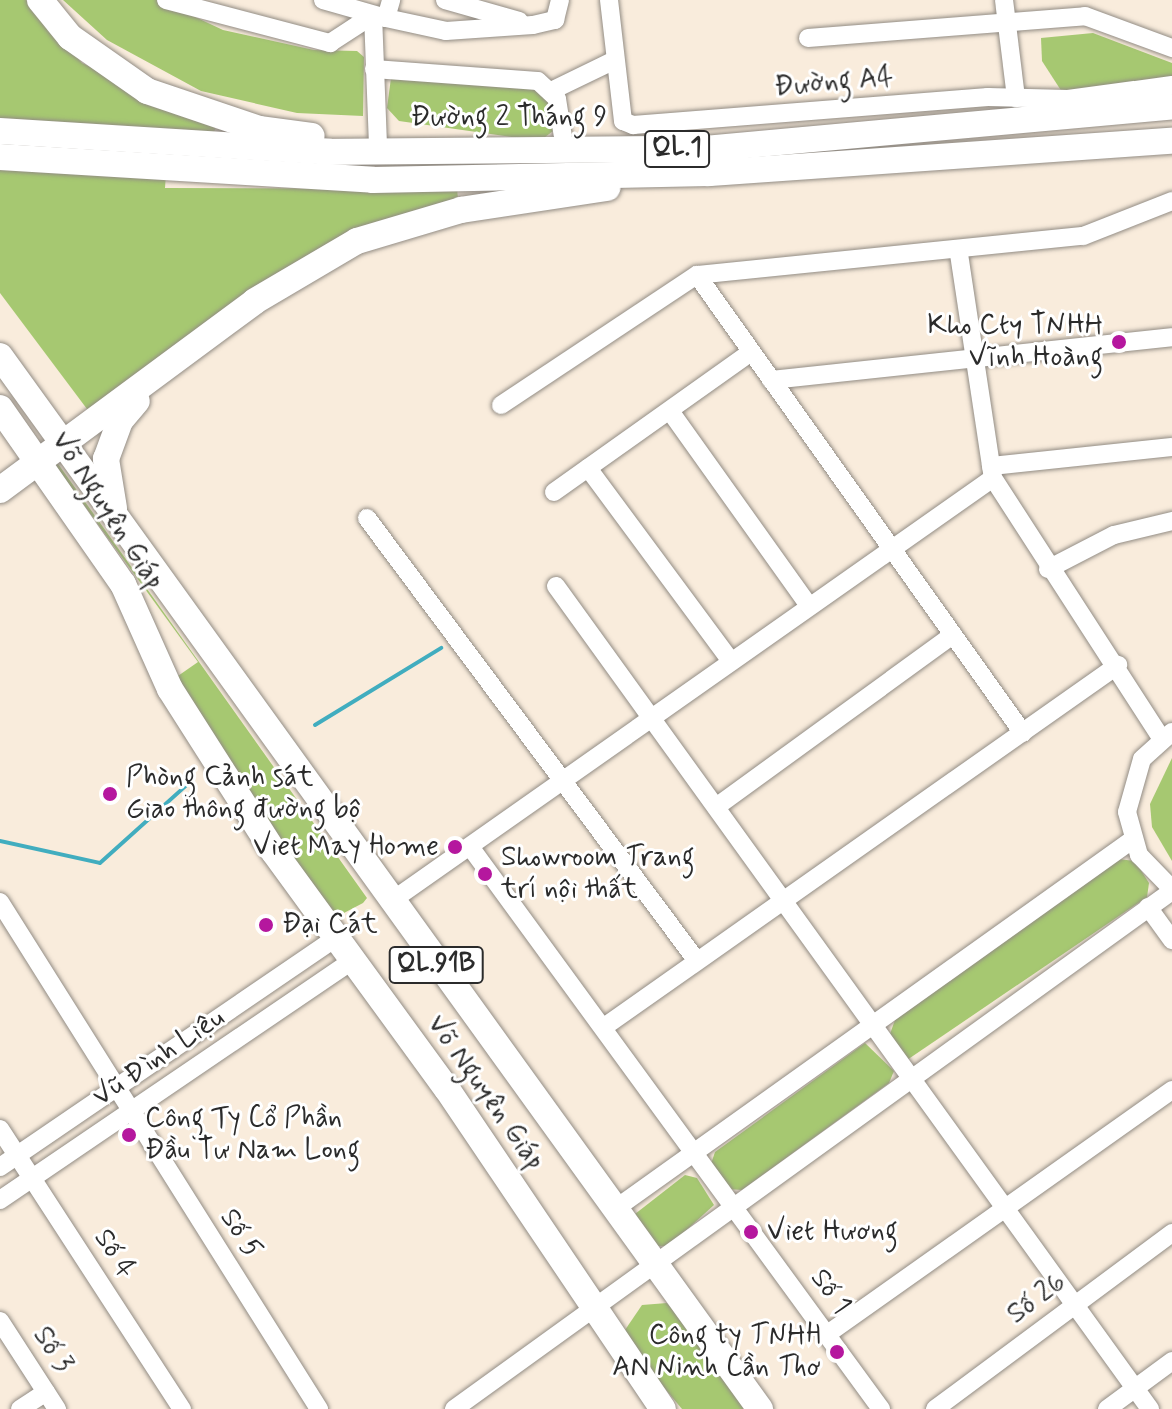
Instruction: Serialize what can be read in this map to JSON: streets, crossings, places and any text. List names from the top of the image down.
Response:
{
  "streets": {
    "highway": [
      "Đường 2 Tháng 9",
      "QL.1",
      "Võ Nguyên Giáp",
      "QL.91B"
    ],
    "street": [
      "Đường A4",
      "Vũ Đình Liệu",
      "Số 5",
      "Số 4",
      "Số 1",
      "Số 26",
      "Số 3"
    ]
  },
  "crossings": [
    ["Đường 2 Tháng 9", "QL.1"],
    ["Võ Nguyên Giáp", "QL.91B"],
    ["Võ Nguyên Giáp", "Vũ Đình Liệu"],
    ["Vũ Đình Liệu", "Số 5"],
    ["Vũ Đình Liệu", "Số 4"]
  ],
  "places": [
    "Kho Cty TNHH Vĩnh Hoàng",
    "Phòng Cảnh sát Giao thông đường bộ",
    "Viet May Home",
    "Showroom Trang trí nội thất",
    "Đại Cát",
    "Công Ty Cổ Phần Đầu Tư Nam Long",
    "Viet Hương",
    "Công ty TNHH AN Ninh Cần Thơ"
  ]
}
